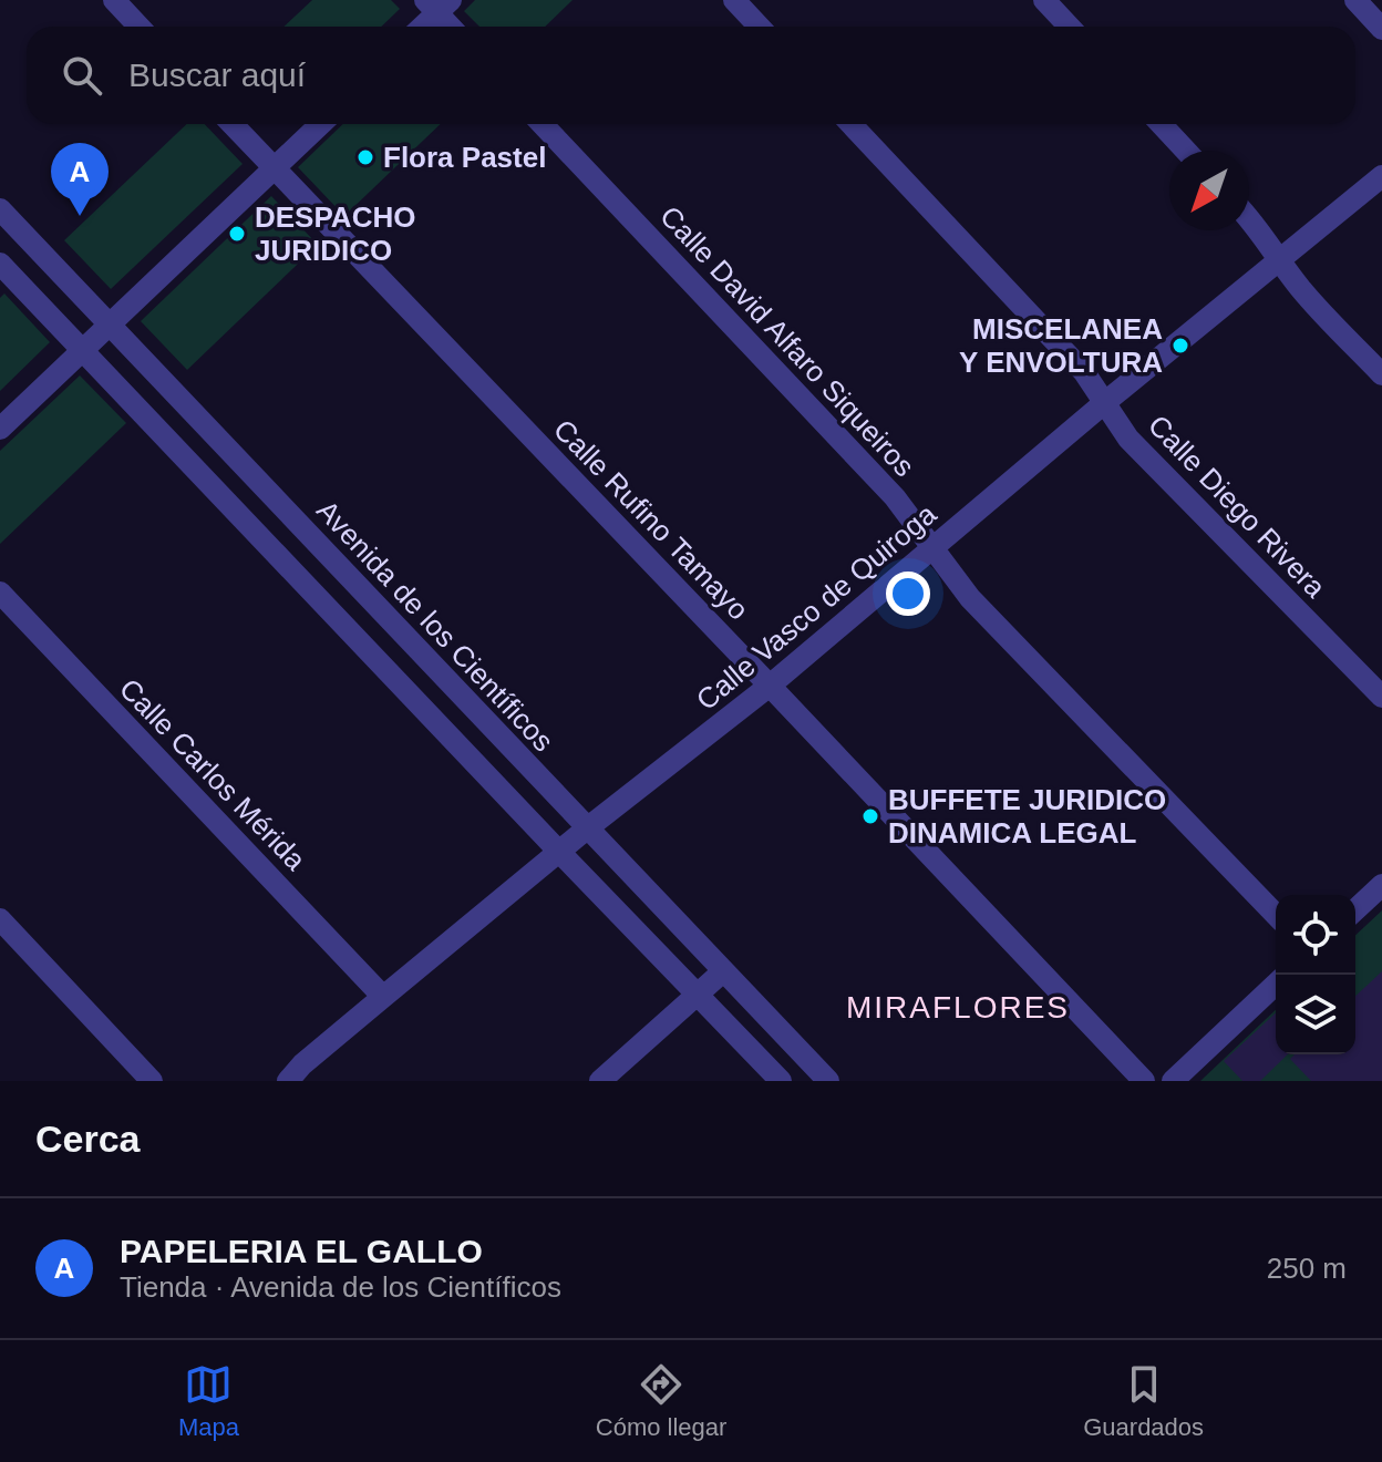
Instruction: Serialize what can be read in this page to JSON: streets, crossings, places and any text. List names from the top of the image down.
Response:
{
  "streets": {
    "street": [
      "Calle David Alfaro Siqueiros",
      "Calle Diego Rivera",
      "Calle Rufino Tamayo",
      "Calle Vasco de Quiroga",
      "Avenida de los Científicos",
      "Calle Carlos Mérida"
    ]
  },
  "crossings": [
    ["Calle David Alfaro Siqueiros", "Calle Vasco de Quiroga"],
    ["Calle Diego Rivera", "Calle Vasco de Quiroga"],
    ["Calle Rufino Tamayo", "Calle Vasco de Quiroga"],
    ["Calle Vasco de Quiroga", "Avenida de los Científicos"],
    ["Calle Vasco de Quiroga", "Calle Carlos Mérida"]
  ],
  "districts": ["MIRAFLORES"],
  "places": [
    "Flora Pastel",
    "DESPACHO JURIDICO",
    "MISCELANEA Y ENVOLTURA",
    "BUFFETE JURIDICO DINAMICA LEGAL"
  ],
  "north": "bottom left",
  "page": {
    "search": "Buscar aquí",
    "pins": "A",
    "heading": "Cerca",
    "list": [
      {
        "mark": "A",
        "name": "PAPELERIA EL GALLO",
        "note": "Tienda · Avenida de los Científicos",
        "value": "250 m"
      }
    ],
    "nav": ["Mapa", "Cómo llegar", "Guardados"]
  }
}
